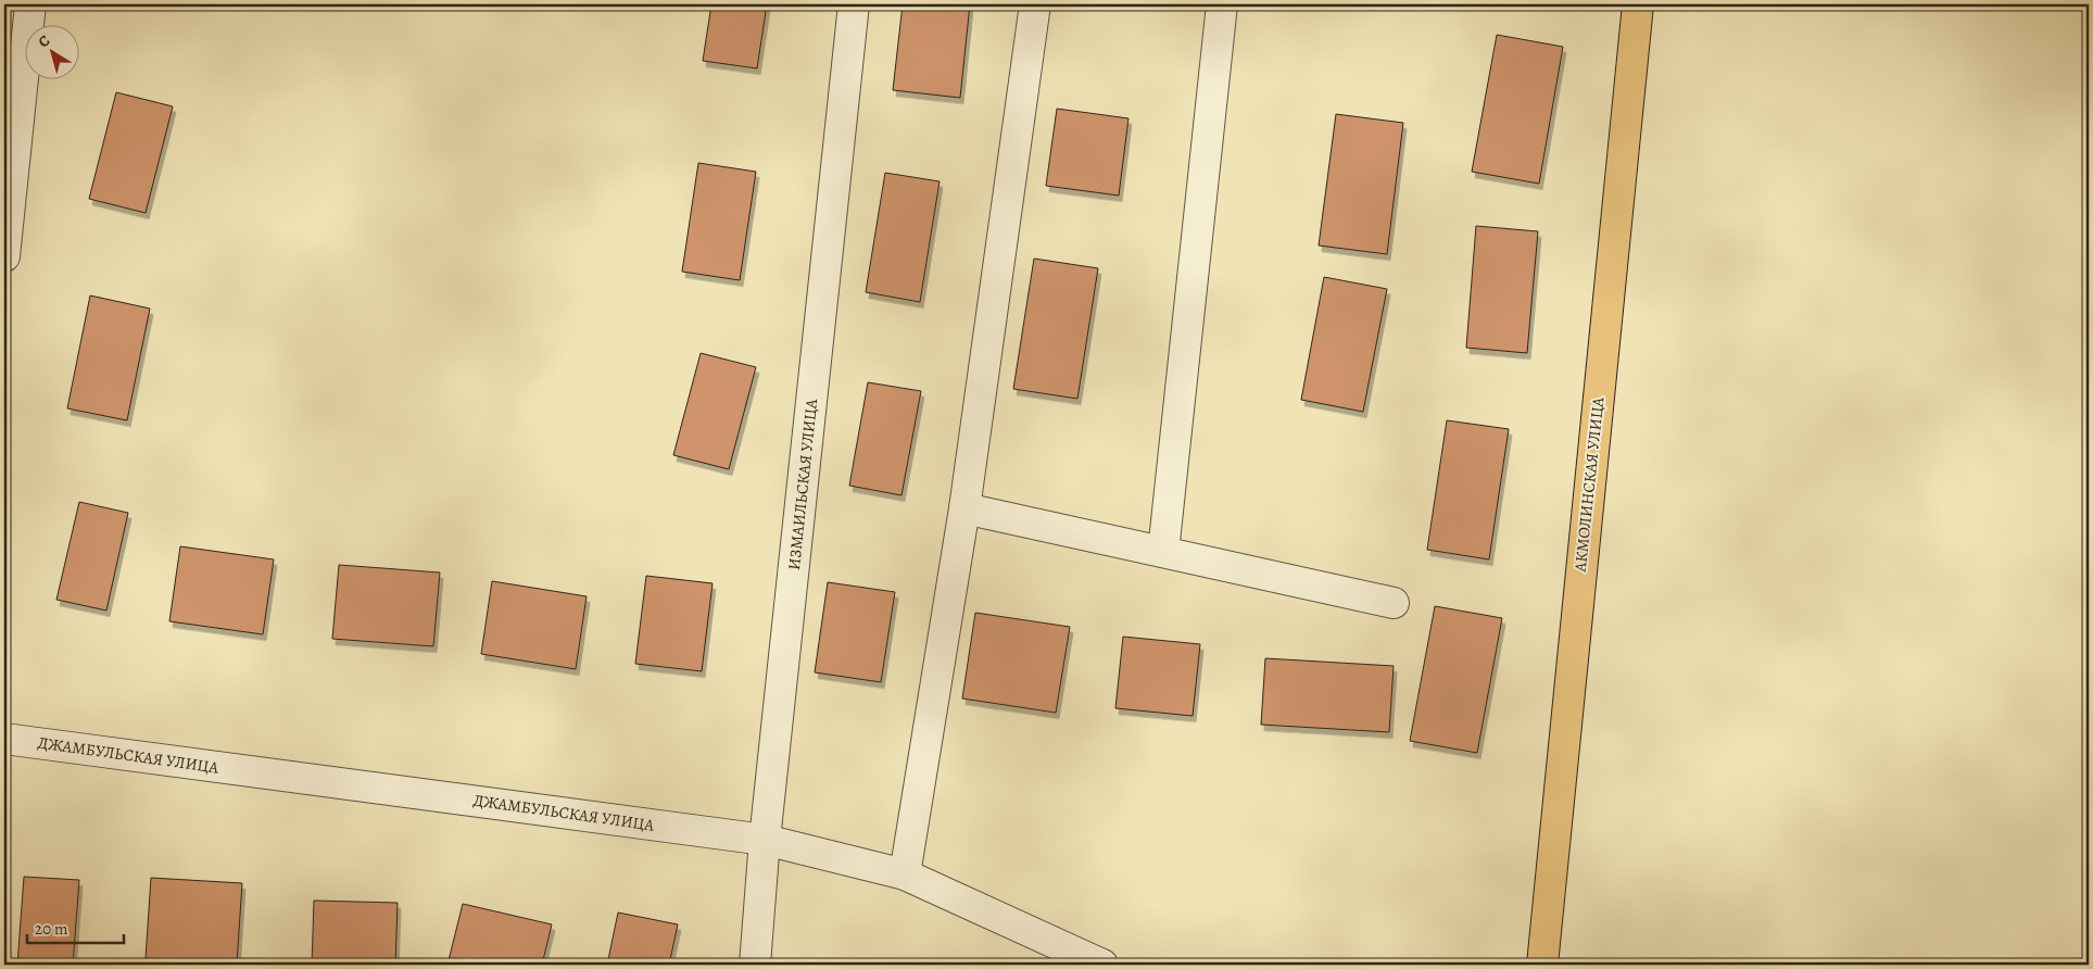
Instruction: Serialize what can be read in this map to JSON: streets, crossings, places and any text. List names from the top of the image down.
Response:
{
  "streets": {
    "main road": ["АКМОЛИНСКАЯ УЛИЦА"],
    "street": ["ИЗМАИЛЬСКАЯ УЛИЦА", "ДЖАМБУЛЬСКАЯ УЛИЦА"]
  },
  "crossings": [
    ["ИЗМАИЛЬСКАЯ УЛИЦА", "ДЖАМБУЛЬСКАЯ УЛИЦА"]
  ],
  "scale_bar": "20 m",
  "north": "top left"
}
